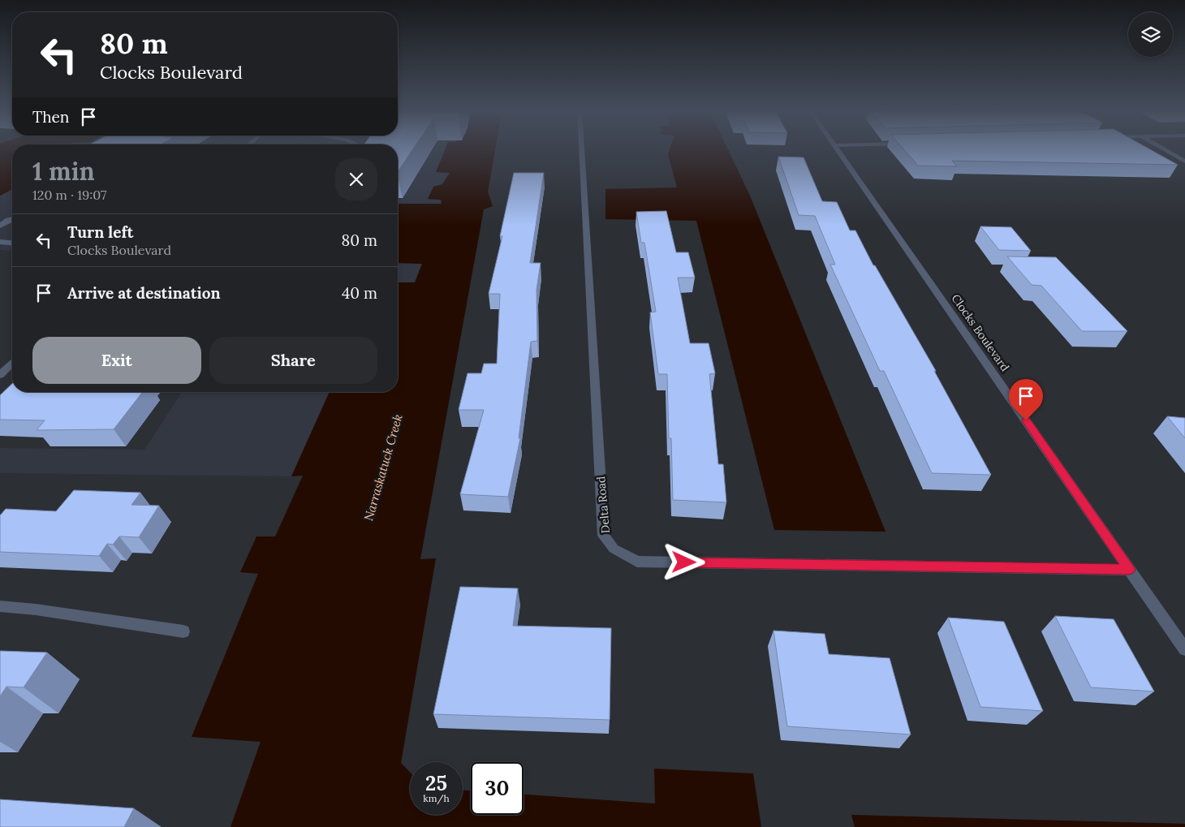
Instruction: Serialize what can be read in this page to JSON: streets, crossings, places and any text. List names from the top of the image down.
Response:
{
  "streets": {
    "street": ["Clocks Boulevard", "Delta Road"]
  },
  "crossings": [
    ["Clocks Boulevard", "Delta Road"]
  ],
  "water": ["Narraskatuck Creek"],
  "page": {
    "turn": ["80 m", "Clocks Boulevard"],
    "then": "Then",
    "heading": ["1 min", "120 m · 19:07"],
    "list": [
      {
        "name": "Turn left",
        "note": "Clocks Boulevard",
        "value": "80 m"
      },
      {
        "name": "Arrive at destination",
        "value": "40 m"
      }
    ],
    "buttons": ["Exit", "Share"],
    "speed": "25 km/h",
    "limit": "30"
  }
}
